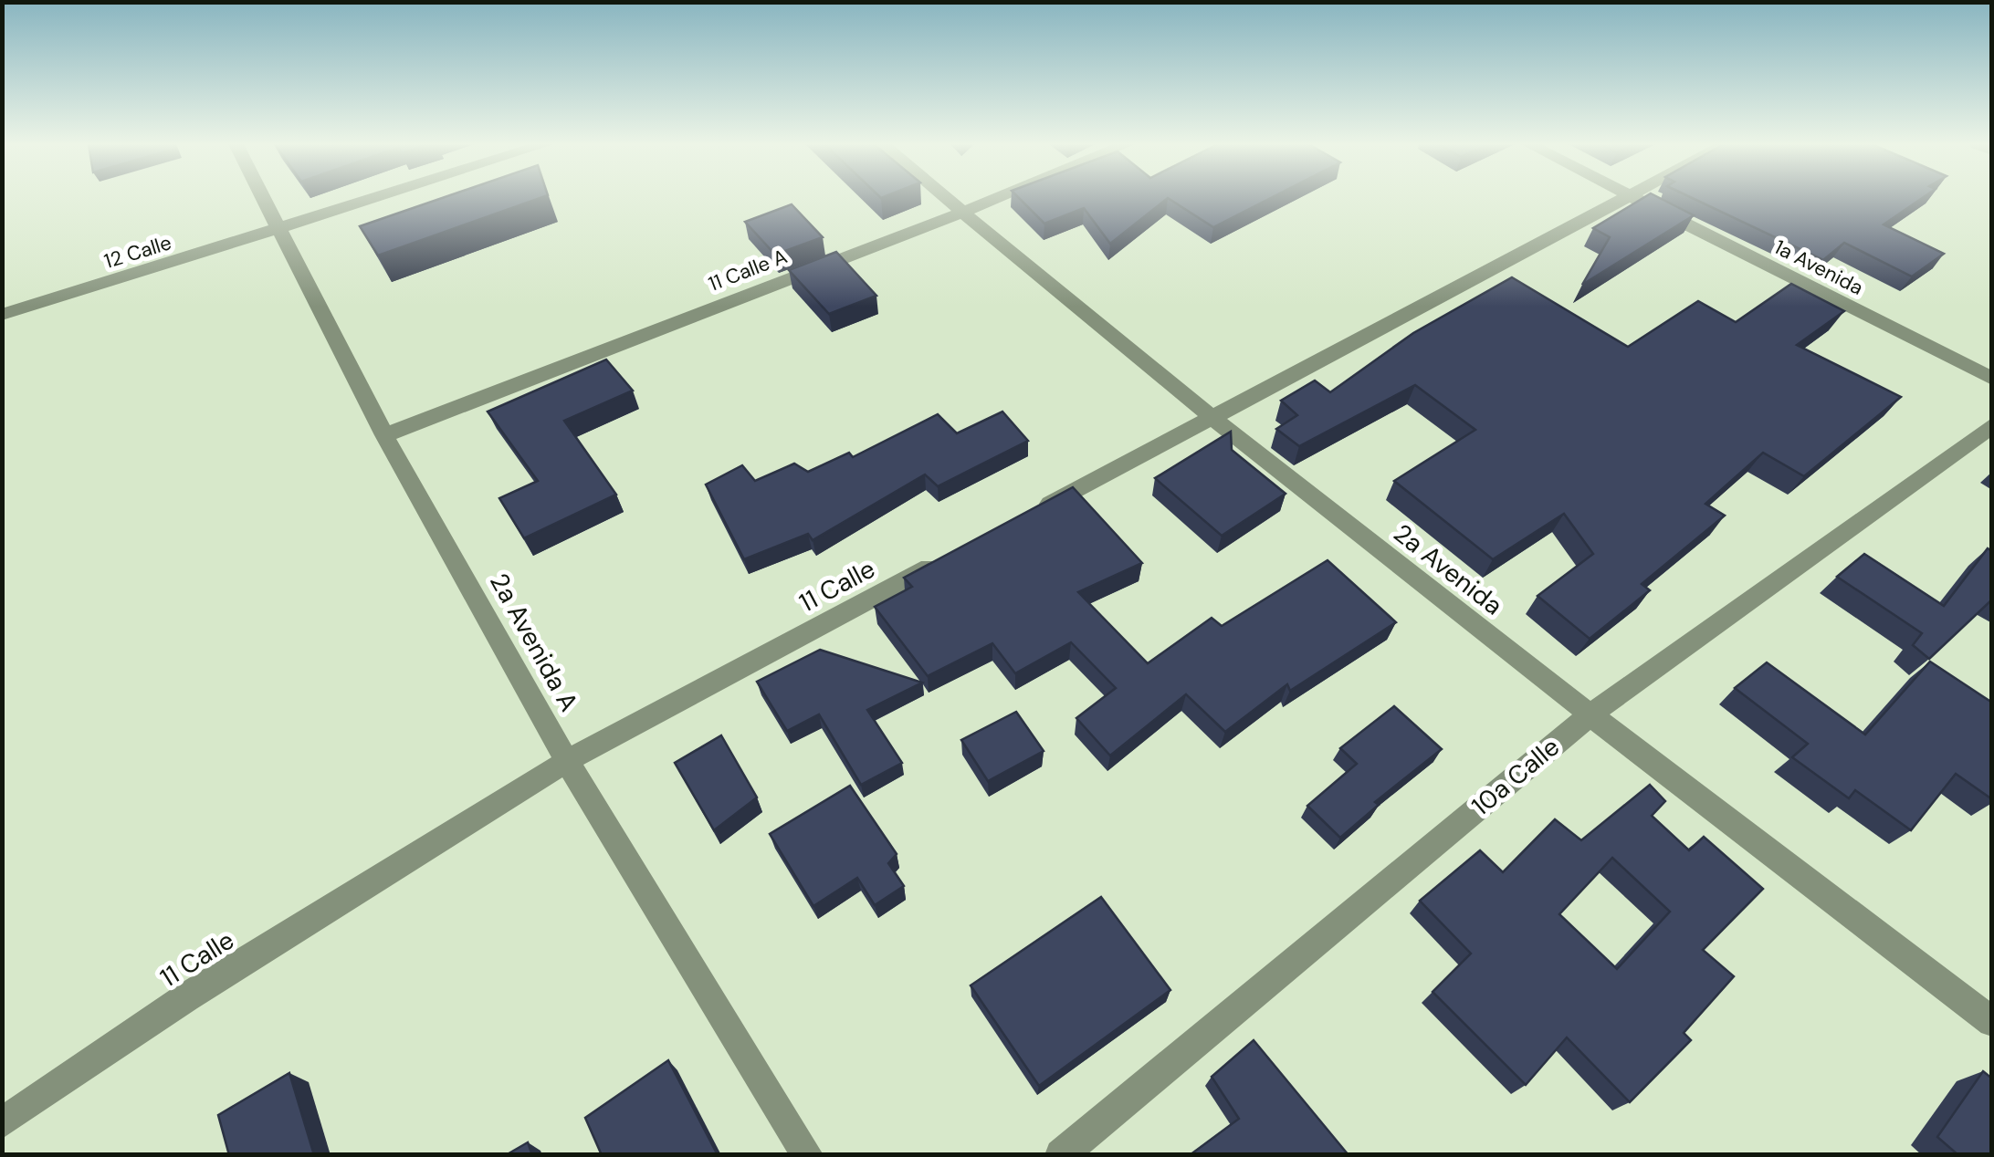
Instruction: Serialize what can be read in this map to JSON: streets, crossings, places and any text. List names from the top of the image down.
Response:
{
  "streets": {
    "street": [
      "12 Calle",
      "1a Avenida",
      "11 Calle A",
      "2a Avenida",
      "11 Calle",
      "2a Avenida A",
      "10a Calle"
    ]
  },
  "crossings": [
    ["12 Calle", "2a Avenida A"],
    ["11 Calle A", "2a Avenida"],
    ["11 Calle A", "2a Avenida A"],
    ["2a Avenida", "10a Calle"],
    ["11 Calle", "2a Avenida A"]
  ]
}
